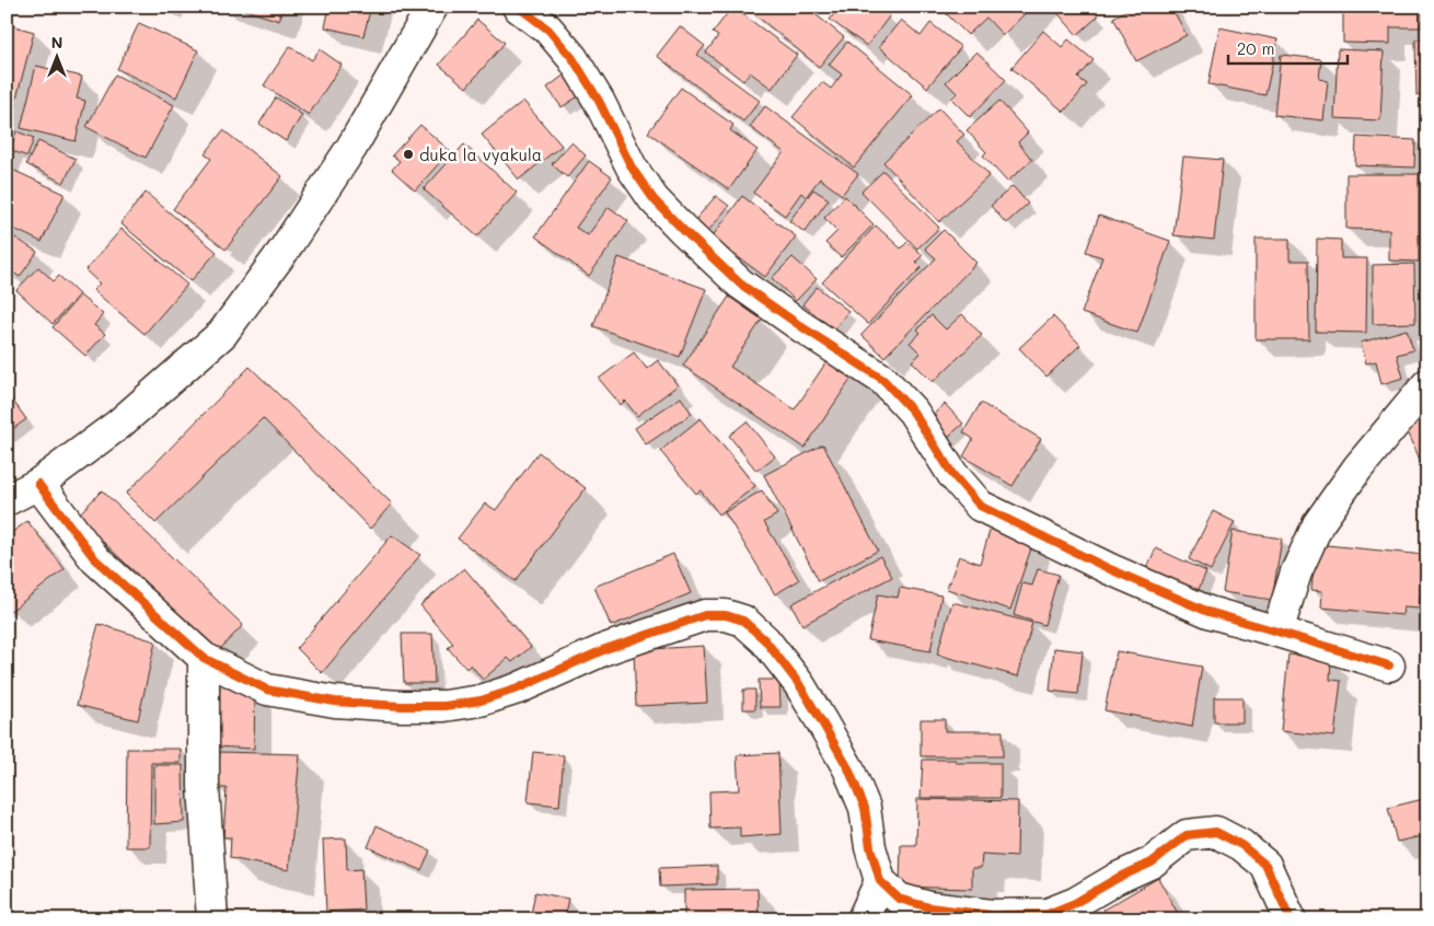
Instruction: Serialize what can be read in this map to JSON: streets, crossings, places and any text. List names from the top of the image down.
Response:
{
  "places": ["duka la vyakula"],
  "scale_bar": "20 m",
  "north": "top"
}
